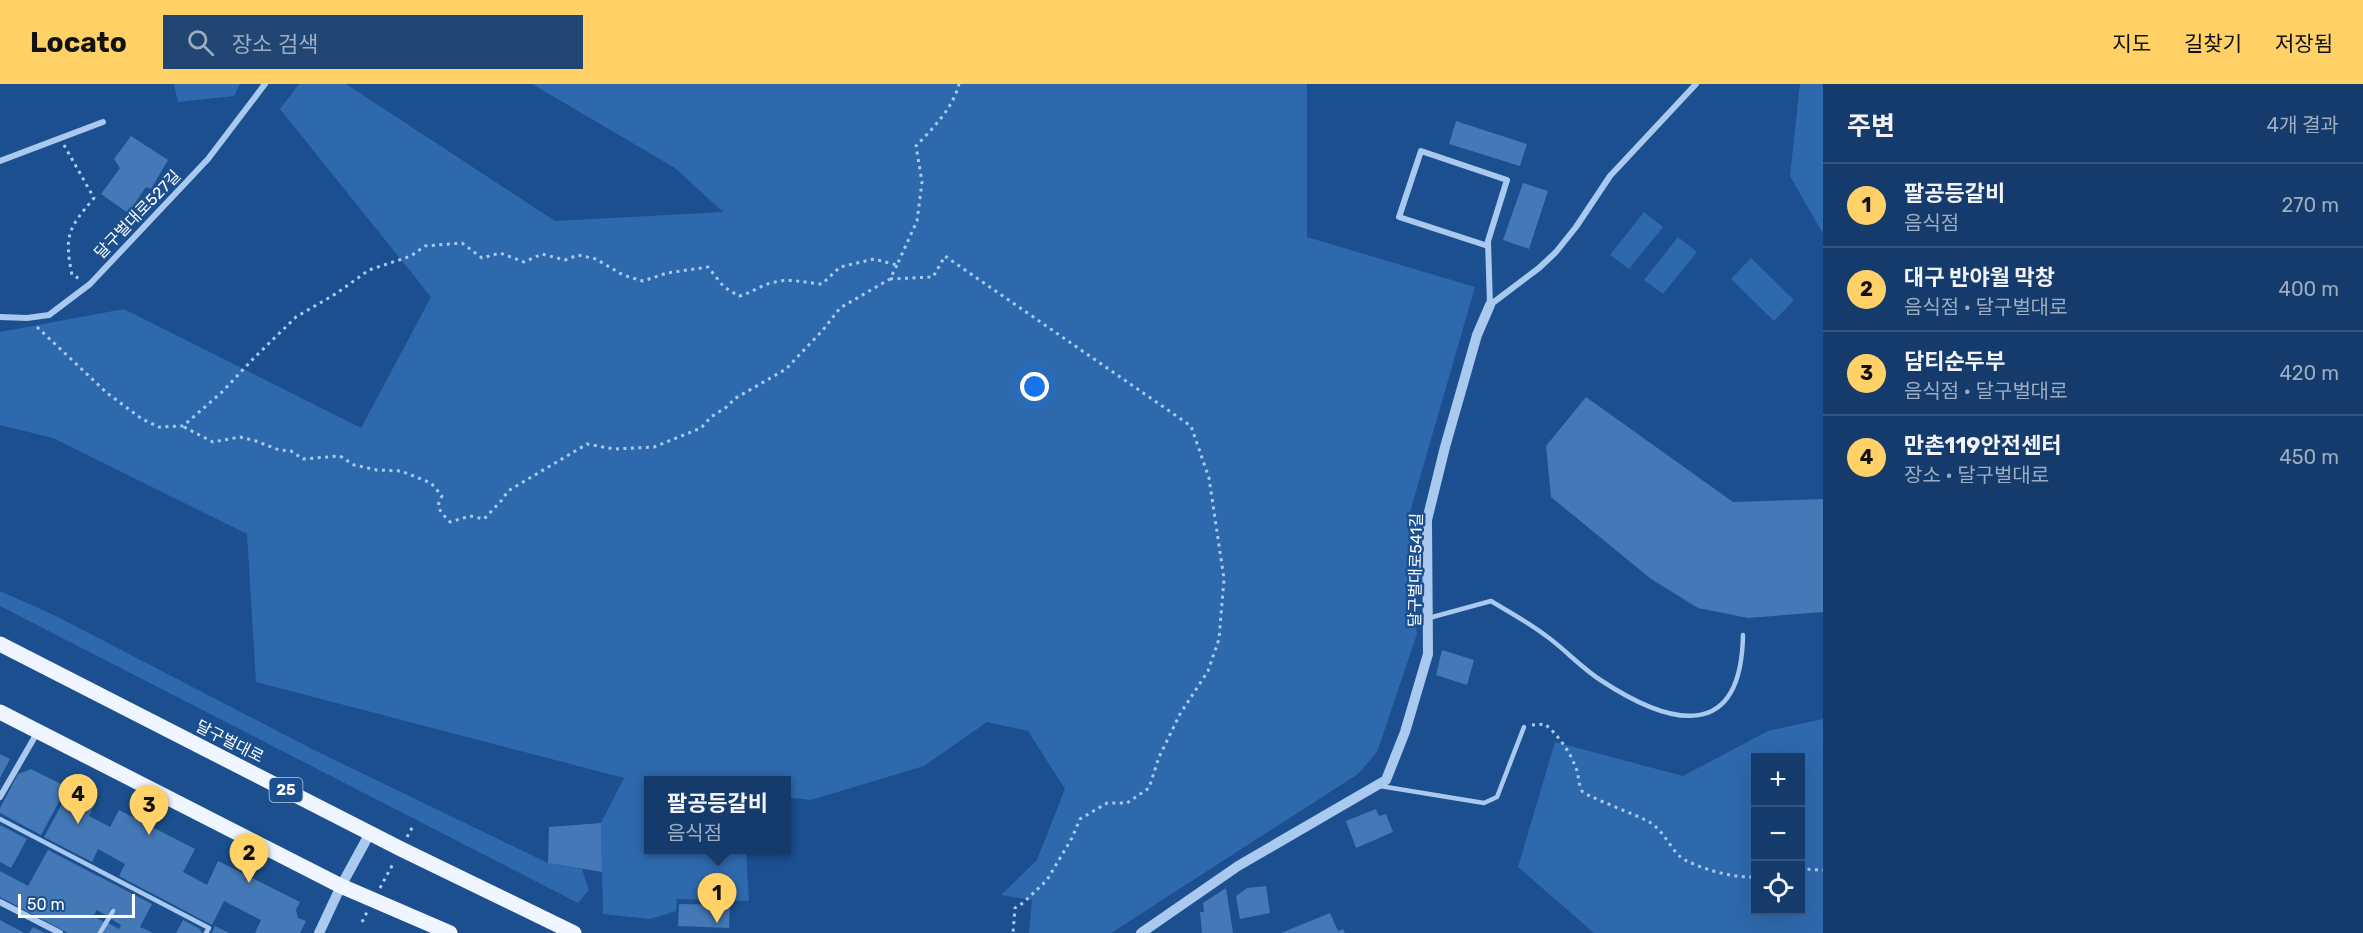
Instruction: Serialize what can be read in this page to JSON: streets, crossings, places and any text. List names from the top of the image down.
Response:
{
  "streets": {
    "main road": ["달구벌대로", "25"],
    "street": ["달구벌대로527길", "달구벌대로541길"]
  },
  "scale_bar": "50 m",
  "page": {
    "header": "Locato",
    "search": "장소 검색",
    "nav": ["지도", "길찾기", "저장됨"],
    "heading": ["주변", "4개 결과"],
    "list": [
      {
        "mark": "1",
        "name": "팔공등갈비",
        "note": "음식점",
        "value": "270 m"
      },
      {
        "mark": "2",
        "name": "대구 반야월 막창",
        "note": "음식점 · 달구벌대로",
        "value": "400 m"
      },
      {
        "mark": "3",
        "name": "담티순두부",
        "note": "음식점 · 달구벌대로",
        "value": "420 m"
      },
      {
        "mark": "4",
        "name": "만촌119안전센터",
        "note": "장소 · 달구벌대로",
        "value": "450 m"
      }
    ],
    "map_buttons": ["+", "−"],
    "pins": [
      "4",
      "3",
      "2",
      "1"
    ],
    "popup": ["팔공등갈비", "음식점"],
    "scale": "50 m"
  }
}
